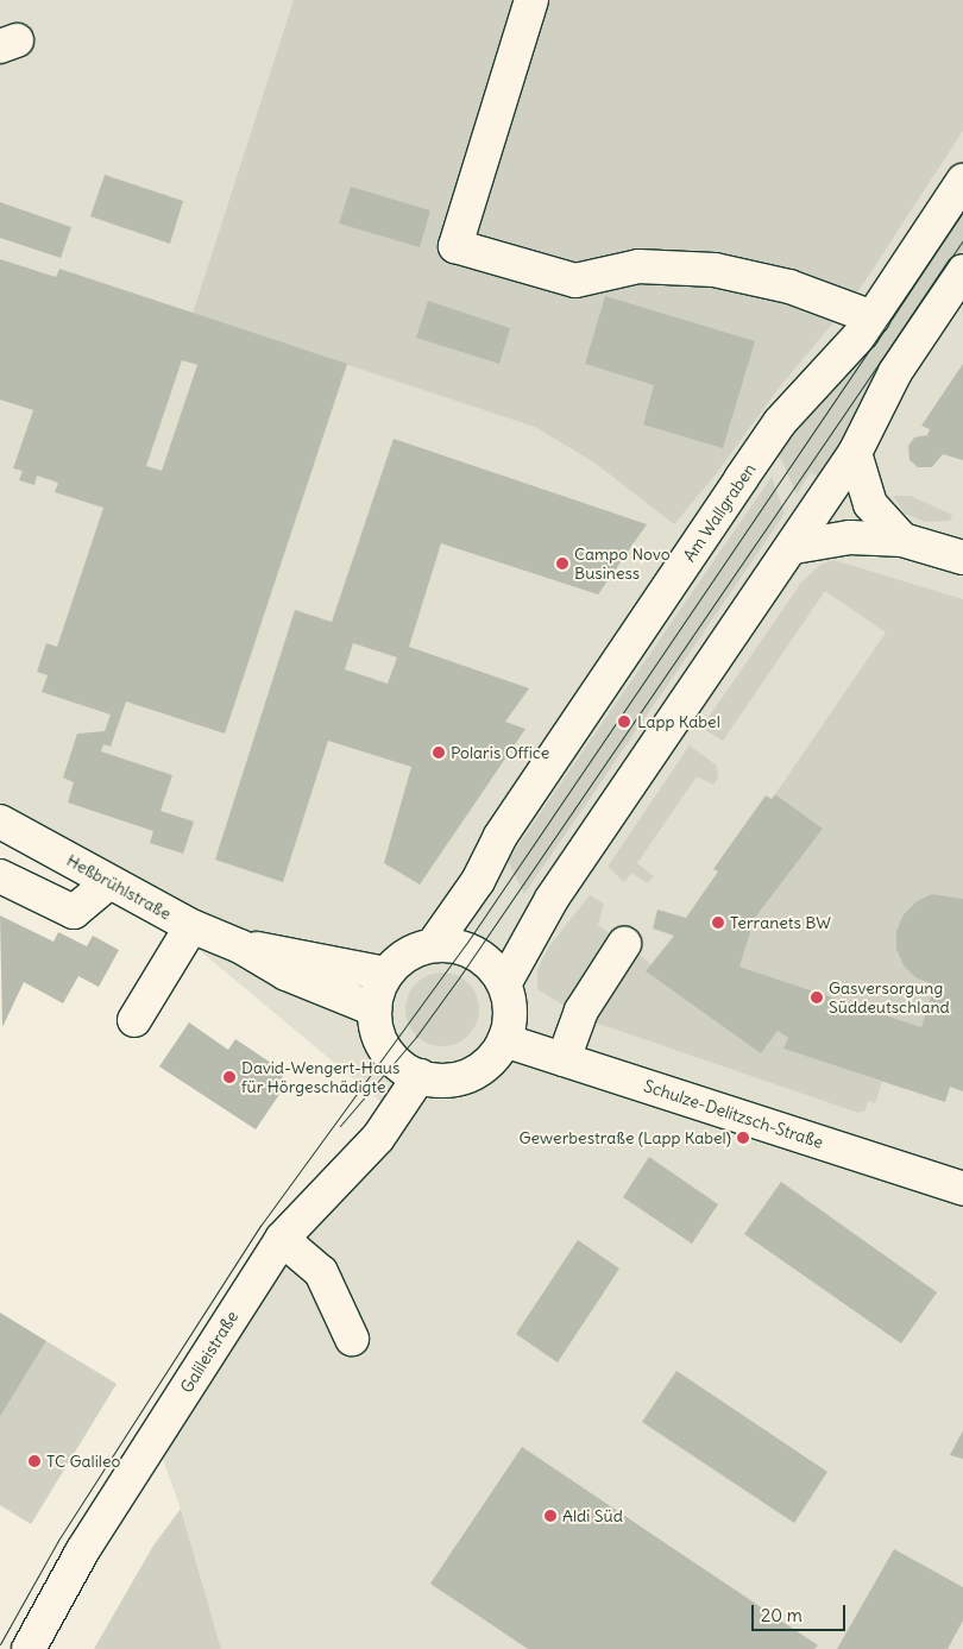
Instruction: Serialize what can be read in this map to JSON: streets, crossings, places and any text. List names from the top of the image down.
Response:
{
  "streets": {
    "street": [
      "Am Wallgraben",
      "Heßbrühlstraße",
      "Schulze-Delitzsch-Straße",
      "Galileistraße"
    ]
  },
  "crossings": [
    ["Am Wallgraben", "Heßbrühlstraße"],
    ["Am Wallgraben", "Schulze-Delitzsch-Straße"],
    ["Am Wallgraben", "Galileistraße"],
    ["Heßbrühlstraße", "Schulze-Delitzsch-Straße"],
    ["Heßbrühlstraße", "Galileistraße"],
    ["Schulze-Delitzsch-Straße", "Galileistraße"]
  ],
  "places": [
    "Campo Novo Business",
    "Lapp Kabel",
    "Polaris Office",
    "Terranets BW",
    "Gasversorgung Süddeutschland",
    "David-Wengert-Haus für Hörgeschädigte",
    "Gewerbestraße (Lapp Kabel)",
    "TC Galileo",
    "Aldi Süd"
  ],
  "scale_bar": "20 m"
}
